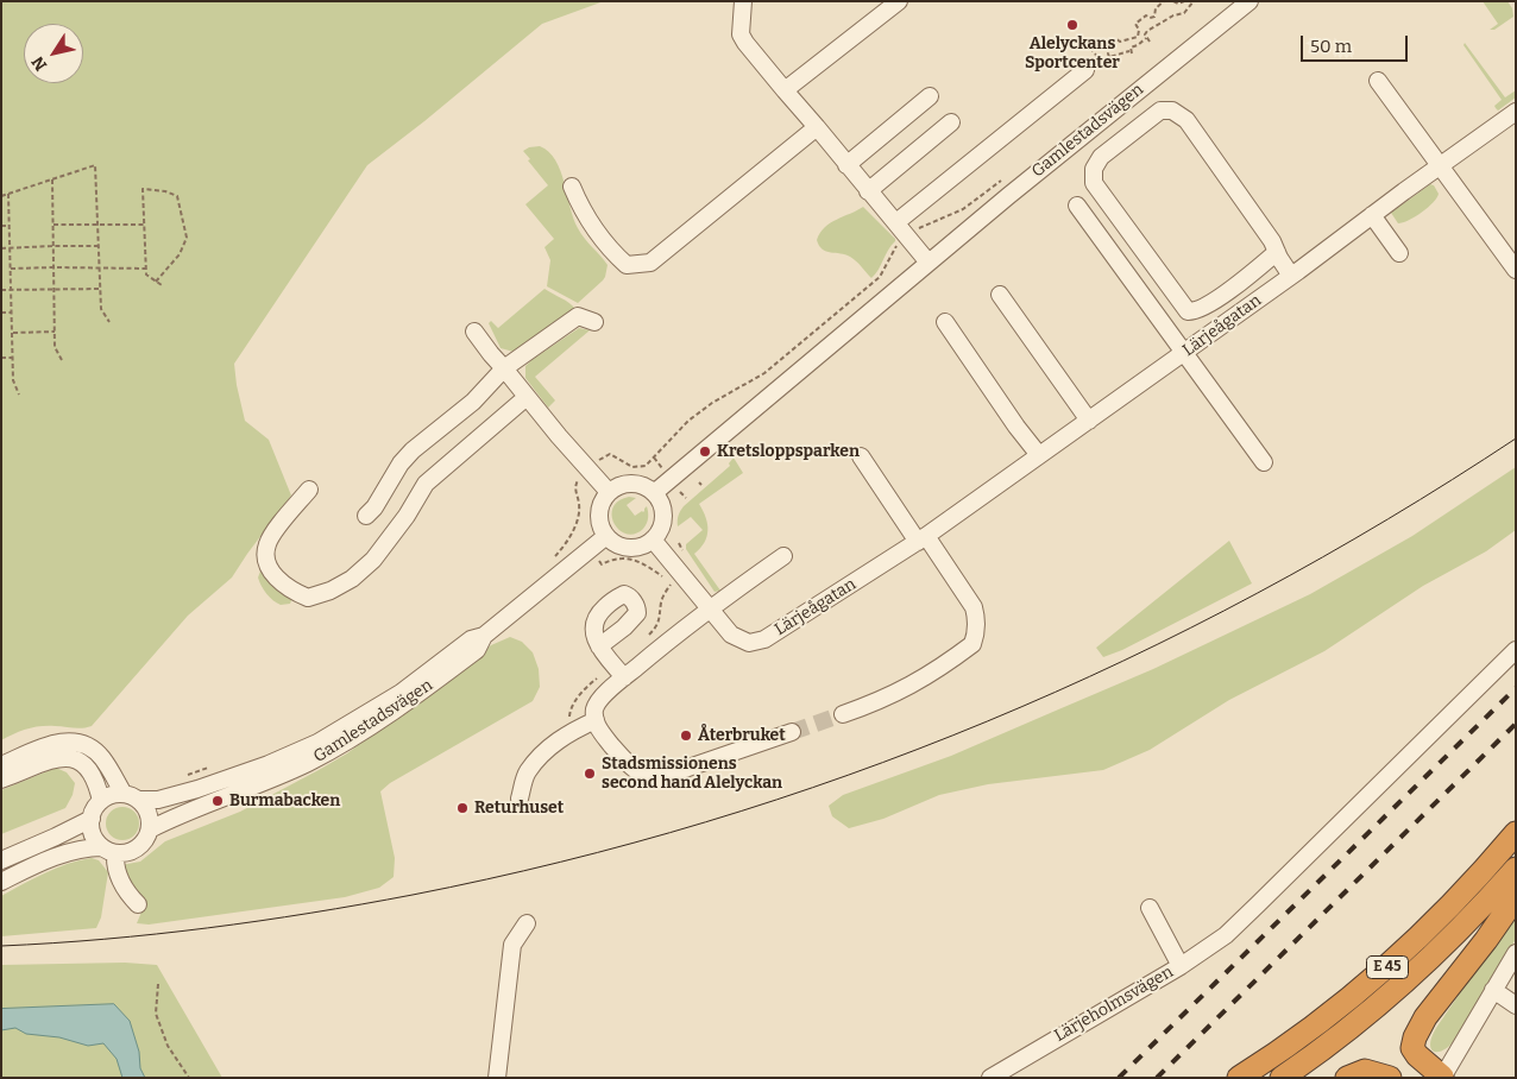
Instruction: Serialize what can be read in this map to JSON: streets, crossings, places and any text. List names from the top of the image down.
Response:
{
  "streets": {
    "highway": ["E 45"],
    "street": ["Gamlestadsvägen", "Lärjeågatan", "Lärjeholmsvägen"]
  },
  "crossings": [
    ["Gamlestadsvägen", "Lärjeågatan"]
  ],
  "places": [
    "Alelyckans Sportcenter",
    "Kretsloppsparken",
    "Återbruket",
    "Stadsmissionens second hand Alelyckan",
    "Burmabacken",
    "Returhuset"
  ],
  "scale_bar": "50 m",
  "north": "bottom left"
}
